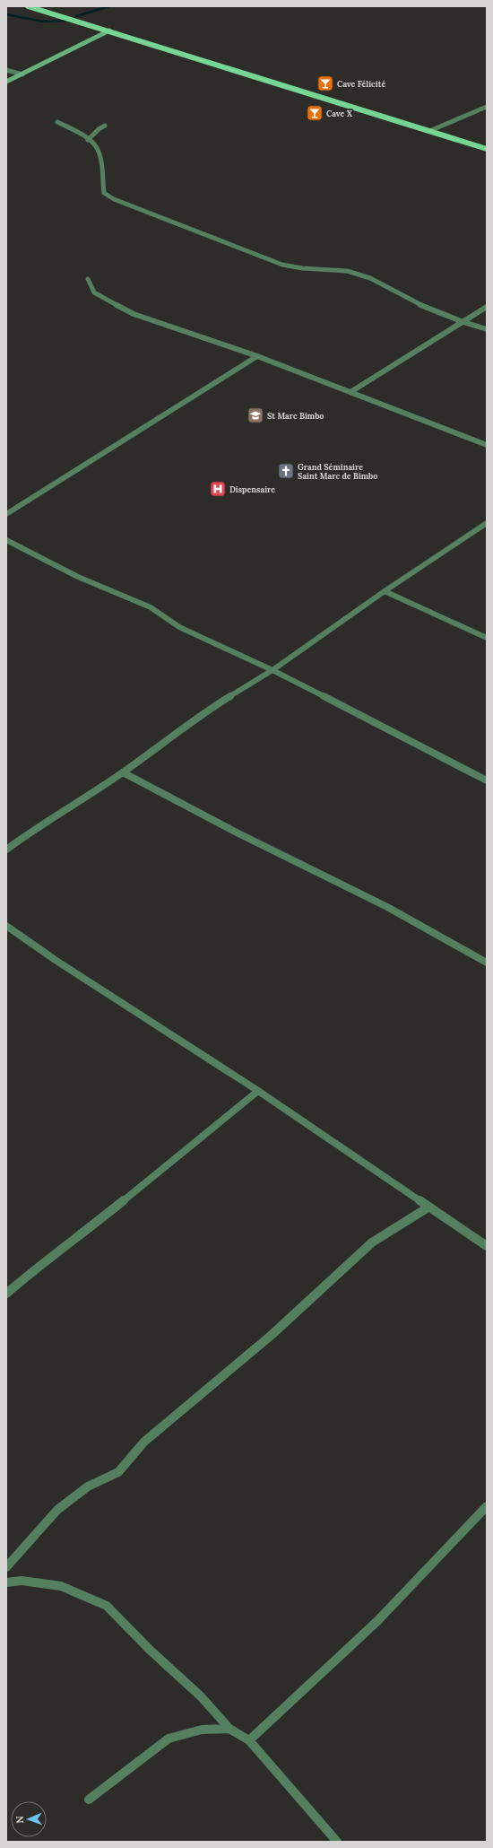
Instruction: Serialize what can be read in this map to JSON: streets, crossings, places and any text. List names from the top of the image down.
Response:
{
  "places": {
    "bar": ["Cave Félicité", "Cave X"],
    "school or university": ["St Marc Bimbo"],
    "church": ["Grand Séminaire Saint Marc de Bimbo"],
    "hospital": ["Dispensaire"]
  },
  "north": "left"
}
